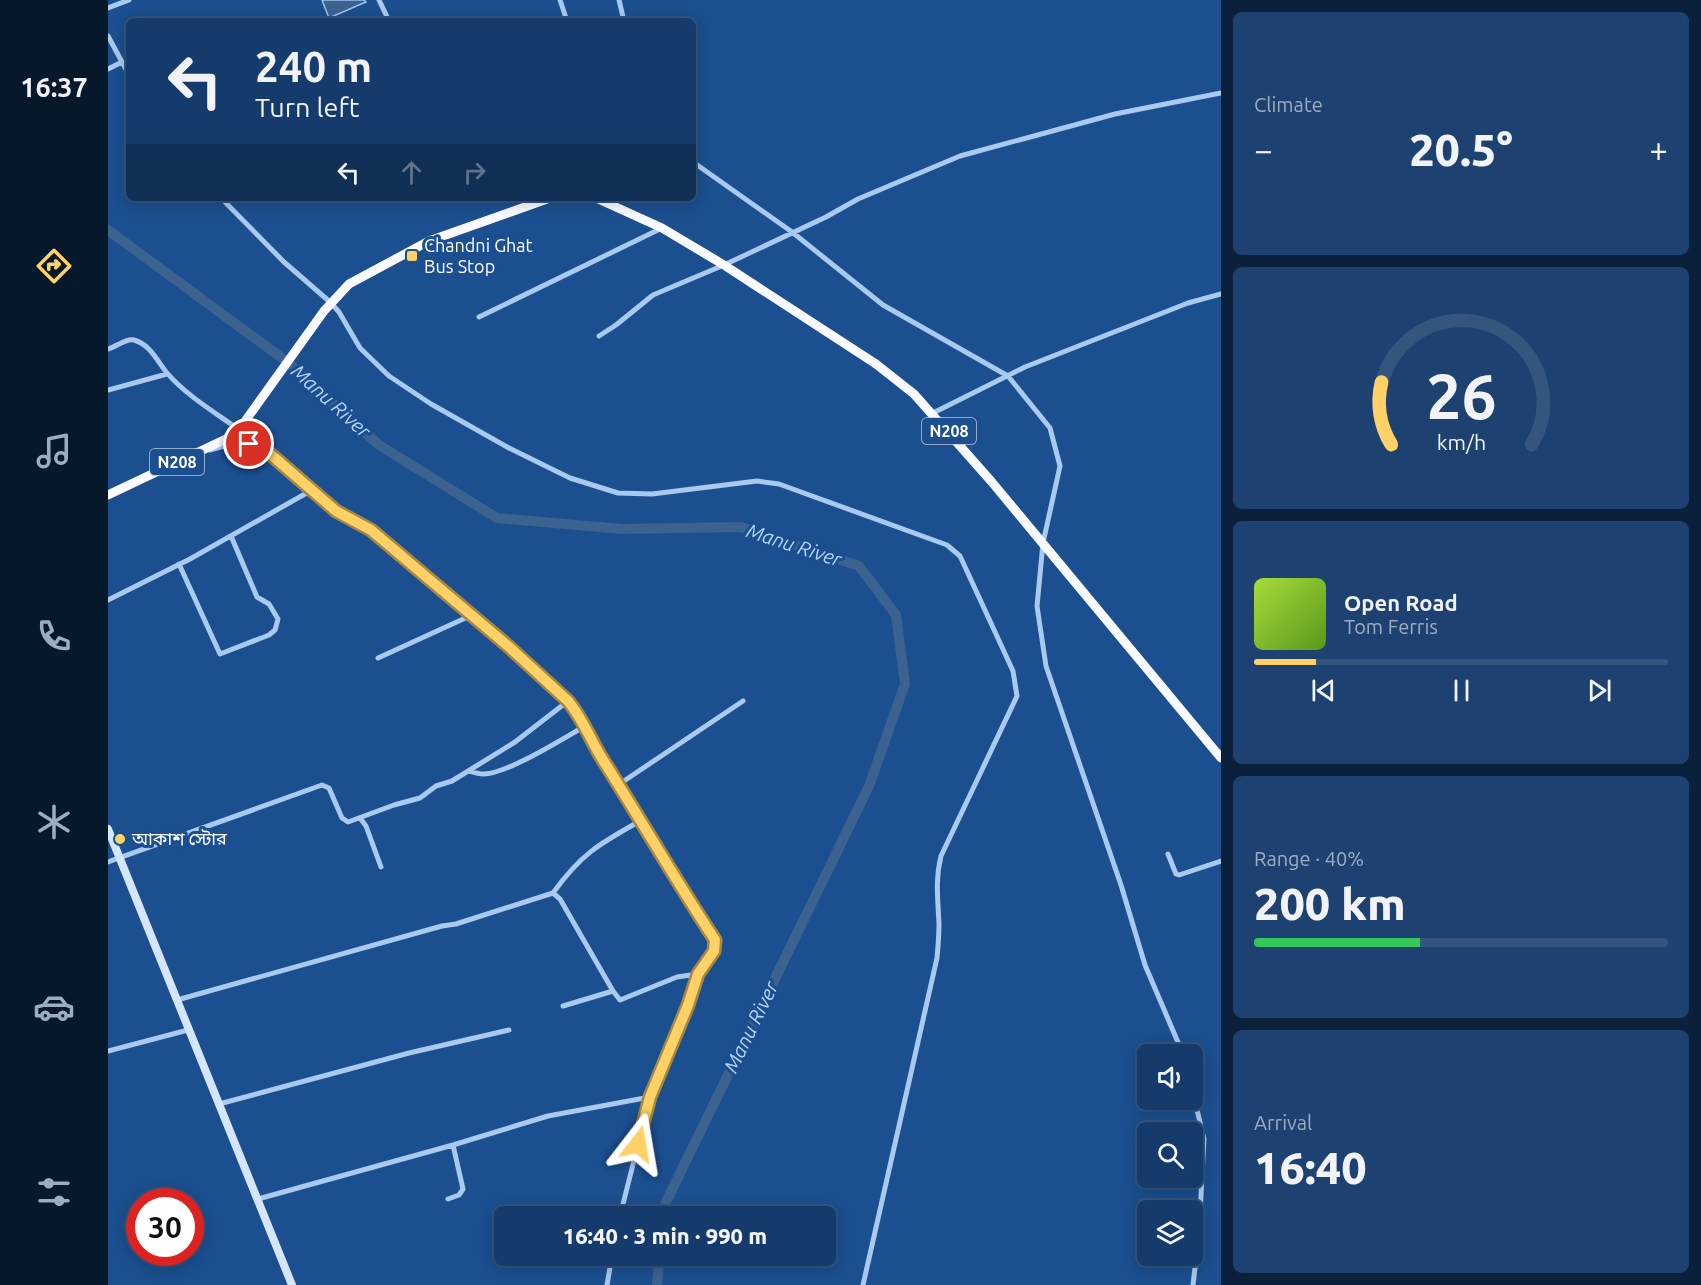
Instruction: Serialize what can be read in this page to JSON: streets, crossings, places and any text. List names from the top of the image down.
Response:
{
  "streets": {
    "highway": ["N208"]
  },
  "water": ["Manu River"],
  "places": {
    "transit": ["Chandni Ghat Bus Stop"],
    "other": ["আকাশ স্টোর"]
  },
  "page": {
    "tabs": "16:37",
    "tile": [
      "Climate",
      ["Range · 40%", "200 km"],
      ["Arrival", "16:40"]
    ],
    "turn": ["240 m", "Turn left"],
    "heat": ["−", "20.5°", "+"],
    "song": ["Open Road", "Tom Ferris"],
    "limit": "30",
    "trip": "16:40 · 3 min · 990 m",
    "gauge": ["26", "km/h"]
  }
}
